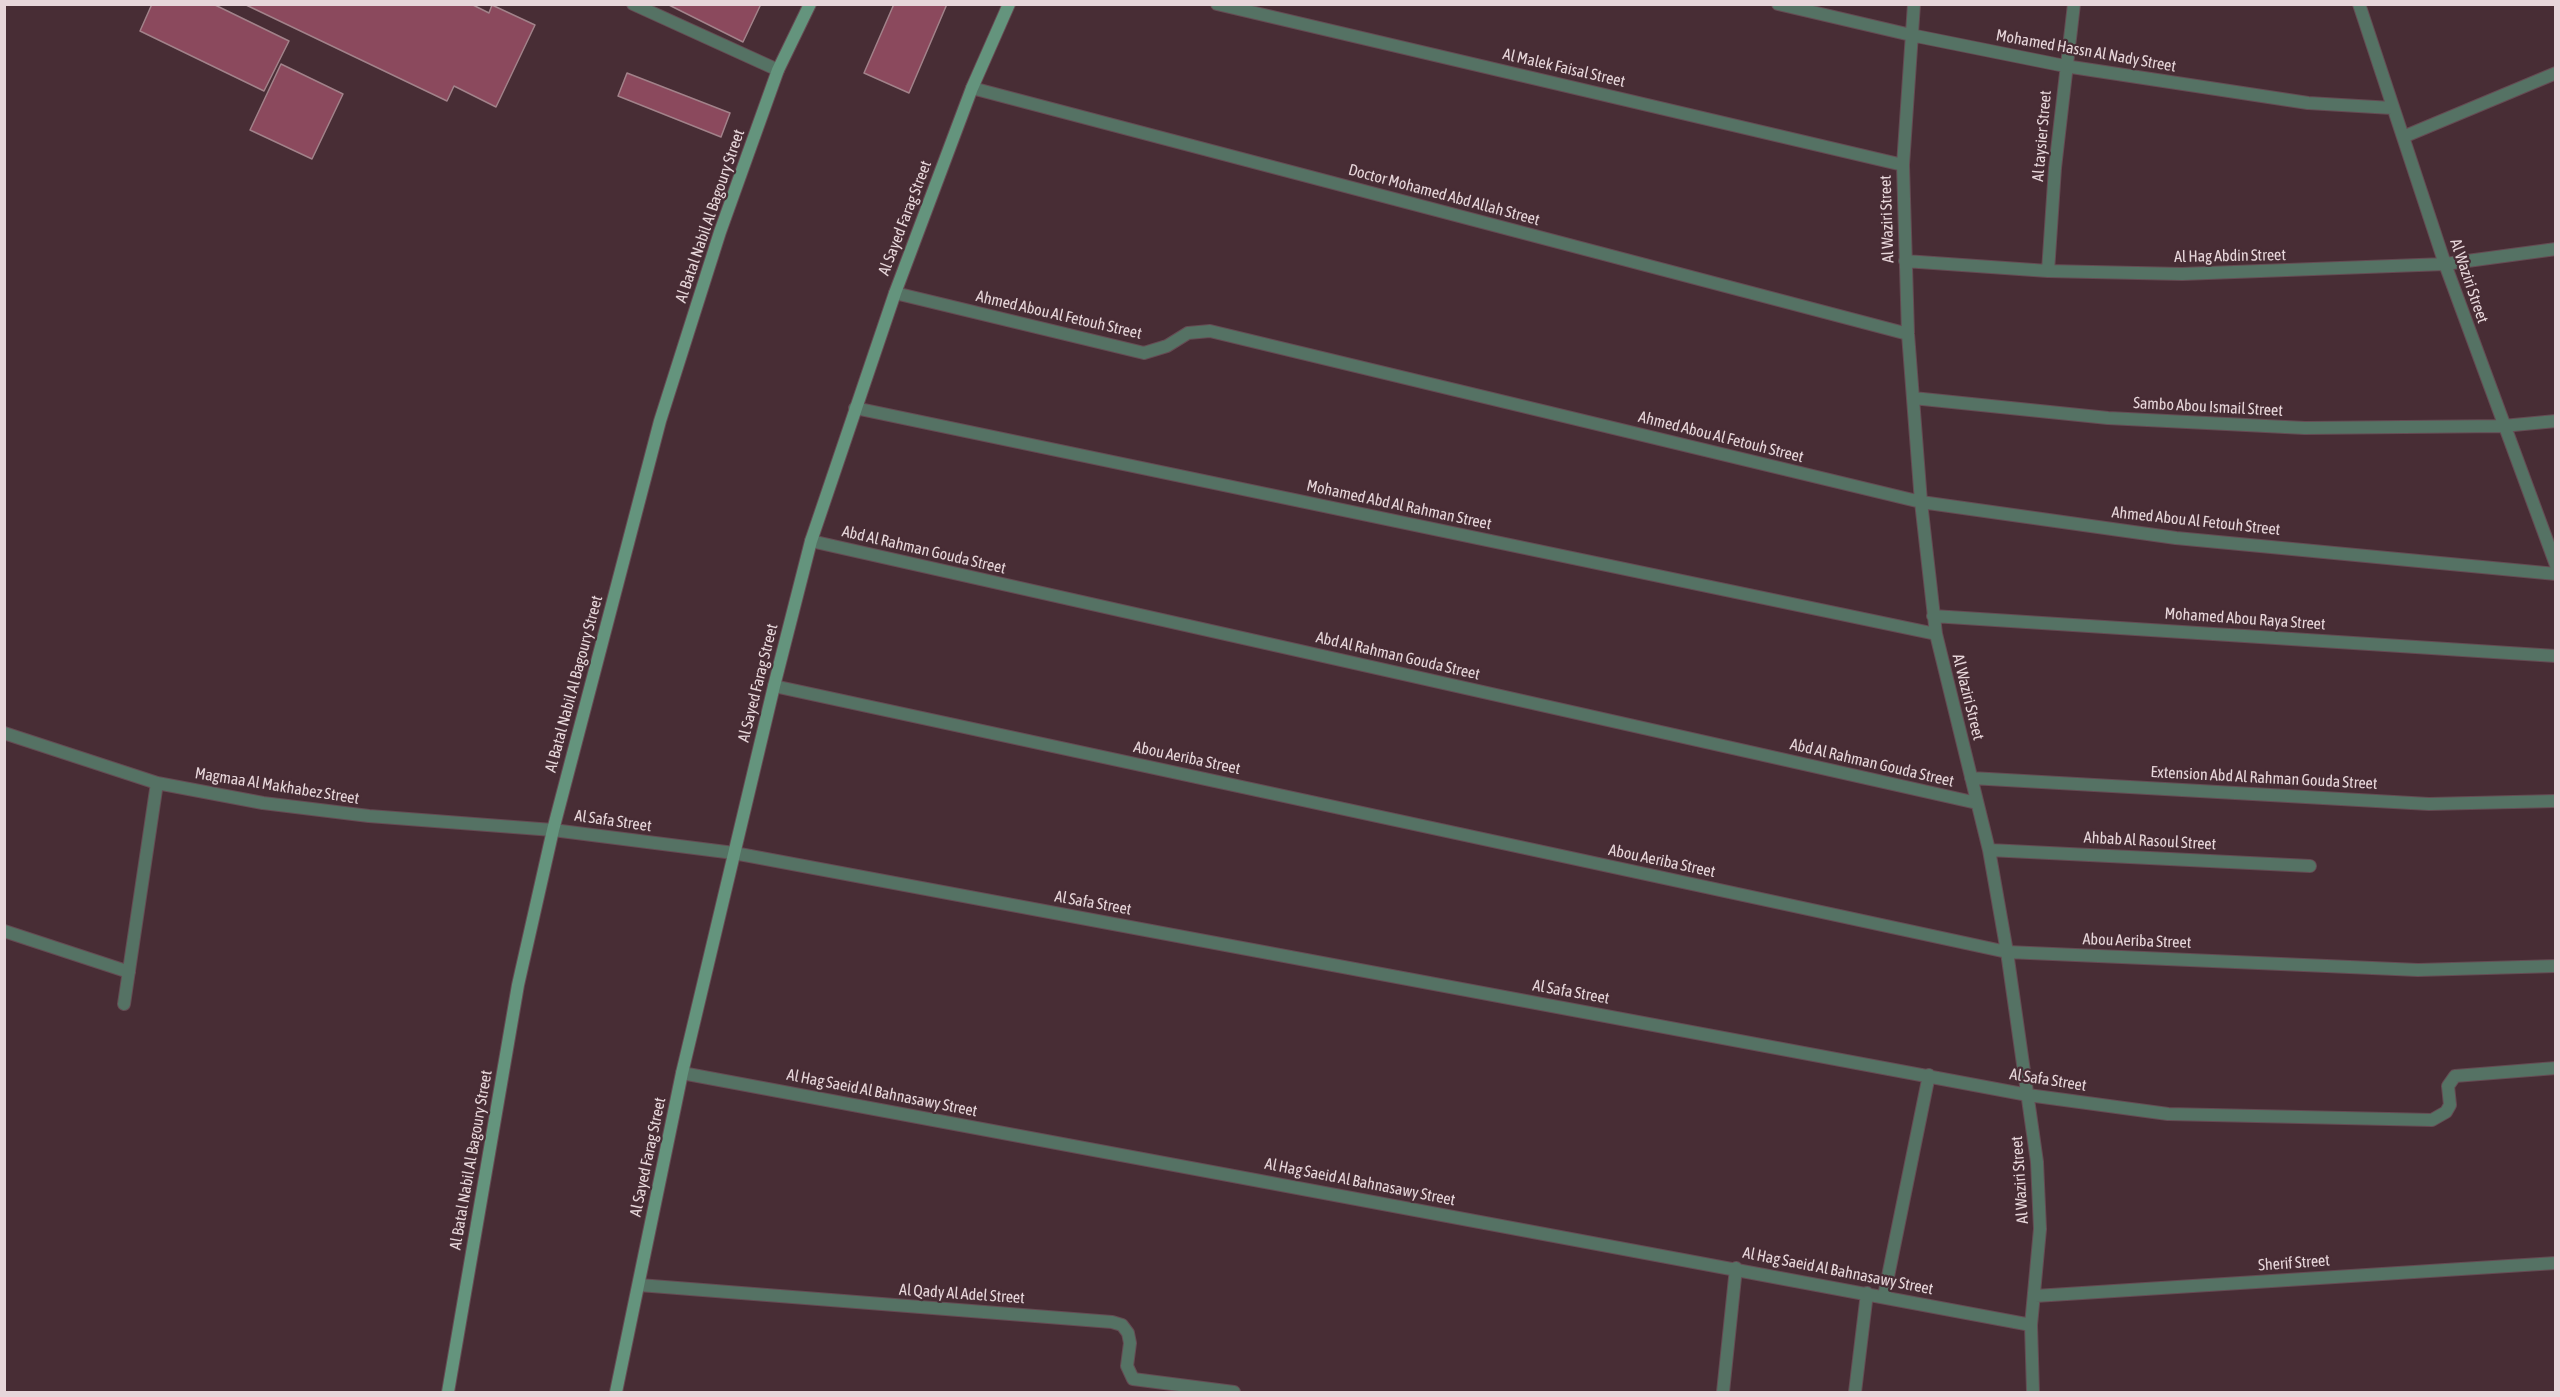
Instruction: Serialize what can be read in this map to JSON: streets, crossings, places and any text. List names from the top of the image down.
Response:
{
  "streets": {
    "main road": ["Al Batal Nabil Al Bagoury Street", "Al Sayed Farag Street"],
    "street": [
      "Mohamed Hassn Al Nady Street",
      "Al Malek Faisal Street",
      "Al taysier Street",
      "Doctor Mohamed Abd Allah Street",
      "Al Waziri Street",
      "Al Hag Abdin Street",
      "Ahmed Abou Al Fetouh Street",
      "Sambo Abou Ismail Street",
      "Mohamed Abd Al Rahman Street",
      "Abd Al Rahman Gouda Street",
      "Mohamed Abou Raya Street",
      "Abou Aeriba Street",
      "Extension Abd Al Rahman Gouda Street",
      "Magmaa Al Makhabez Street",
      "Al Safa Street",
      "Ahbab Al Rasoul Street",
      "Al Hag Saeid Al Bahnasawy Street",
      "Sherif Street",
      "Al Qady Al Adel Street"
    ]
  },
  "crossings": [
    ["Mohamed Hassn Al Nady Street", "Al taysier Street"],
    ["Mohamed Hassn Al Nady Street", "Al Waziri Street"],
    ["Al Malek Faisal Street", "Al Waziri Street"],
    ["Al taysier Street", "Al Hag Abdin Street"],
    ["Doctor Mohamed Abd Allah Street", "Al Sayed Farag Street"],
    ["Doctor Mohamed Abd Allah Street", "Al Waziri Street"],
    ["Al Batal Nabil Al Bagoury Street", "Magmaa Al Makhabez Street"],
    ["Al Batal Nabil Al Bagoury Street", "Al Safa Street"],
    ["Al Sayed Farag Street", "Ahmed Abou Al Fetouh Street"],
    ["Al Sayed Farag Street", "Mohamed Abd Al Rahman Street"],
    ["Al Sayed Farag Street", "Abd Al Rahman Gouda Street"],
    ["Al Sayed Farag Street", "Abou Aeriba Street"],
    ["Al Sayed Farag Street", "Al Safa Street"],
    ["Al Sayed Farag Street", "Al Hag Saeid Al Bahnasawy Street"],
    ["Al Sayed Farag Street", "Al Qady Al Adel Street"],
    ["Al Waziri Street", "Al Hag Abdin Street"],
    ["Al Waziri Street", "Ahmed Abou Al Fetouh Street"],
    ["Al Waziri Street", "Sambo Abou Ismail Street"],
    ["Al Waziri Street", "Mohamed Abd Al Rahman Street"],
    ["Al Waziri Street", "Abd Al Rahman Gouda Street"],
    ["Al Waziri Street", "Mohamed Abou Raya Street"],
    ["Al Waziri Street", "Abou Aeriba Street"],
    ["Al Waziri Street", "Extension Abd Al Rahman Gouda Street"],
    ["Al Waziri Street", "Al Safa Street"],
    ["Al Waziri Street", "Ahbab Al Rasoul Street"],
    ["Al Waziri Street", "Al Hag Saeid Al Bahnasawy Street"],
    ["Al Waziri Street", "Sherif Street"],
    ["Magmaa Al Makhabez Street", "Al Safa Street"]
  ]
}
